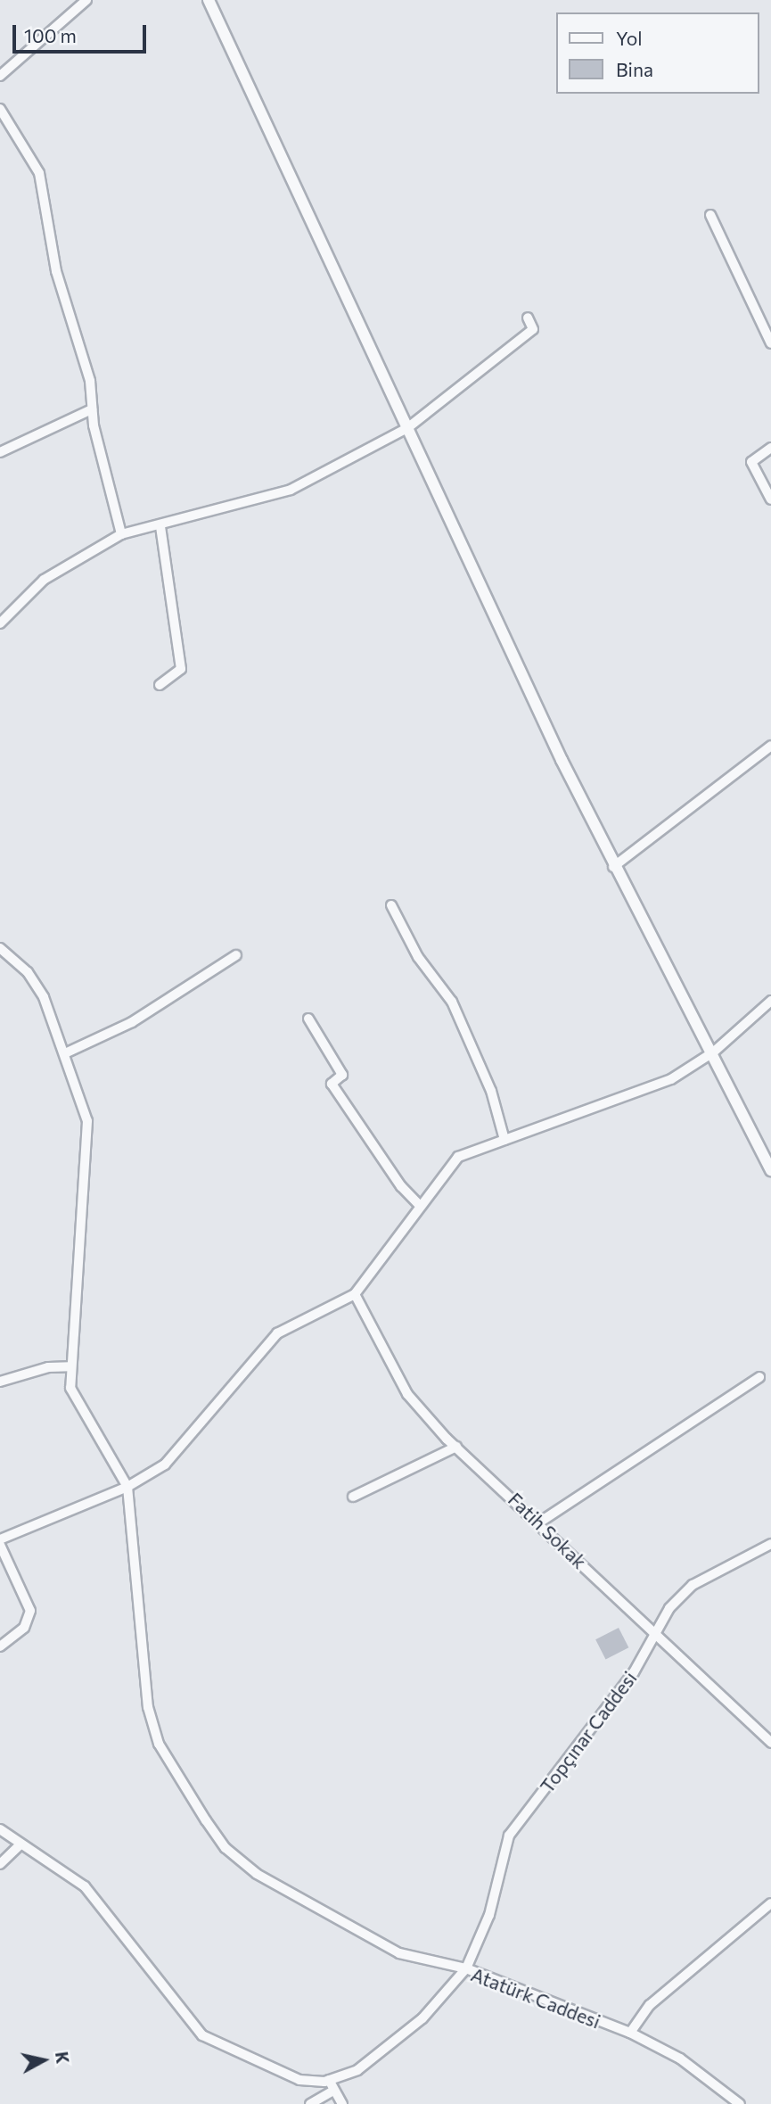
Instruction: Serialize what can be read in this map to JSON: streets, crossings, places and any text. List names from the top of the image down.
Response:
{
  "streets": {
    "street": ["Fatih Sokak", "Topçınar Caddesi", "Atatürk Caddesi"]
  },
  "crossings": [
    ["Fatih Sokak", "Topçınar Caddesi"],
    ["Topçınar Caddesi", "Atatürk Caddesi"]
  ],
  "legend": ["Yol", "Bina"],
  "scale_bar": "100 m",
  "north": "right"
}
